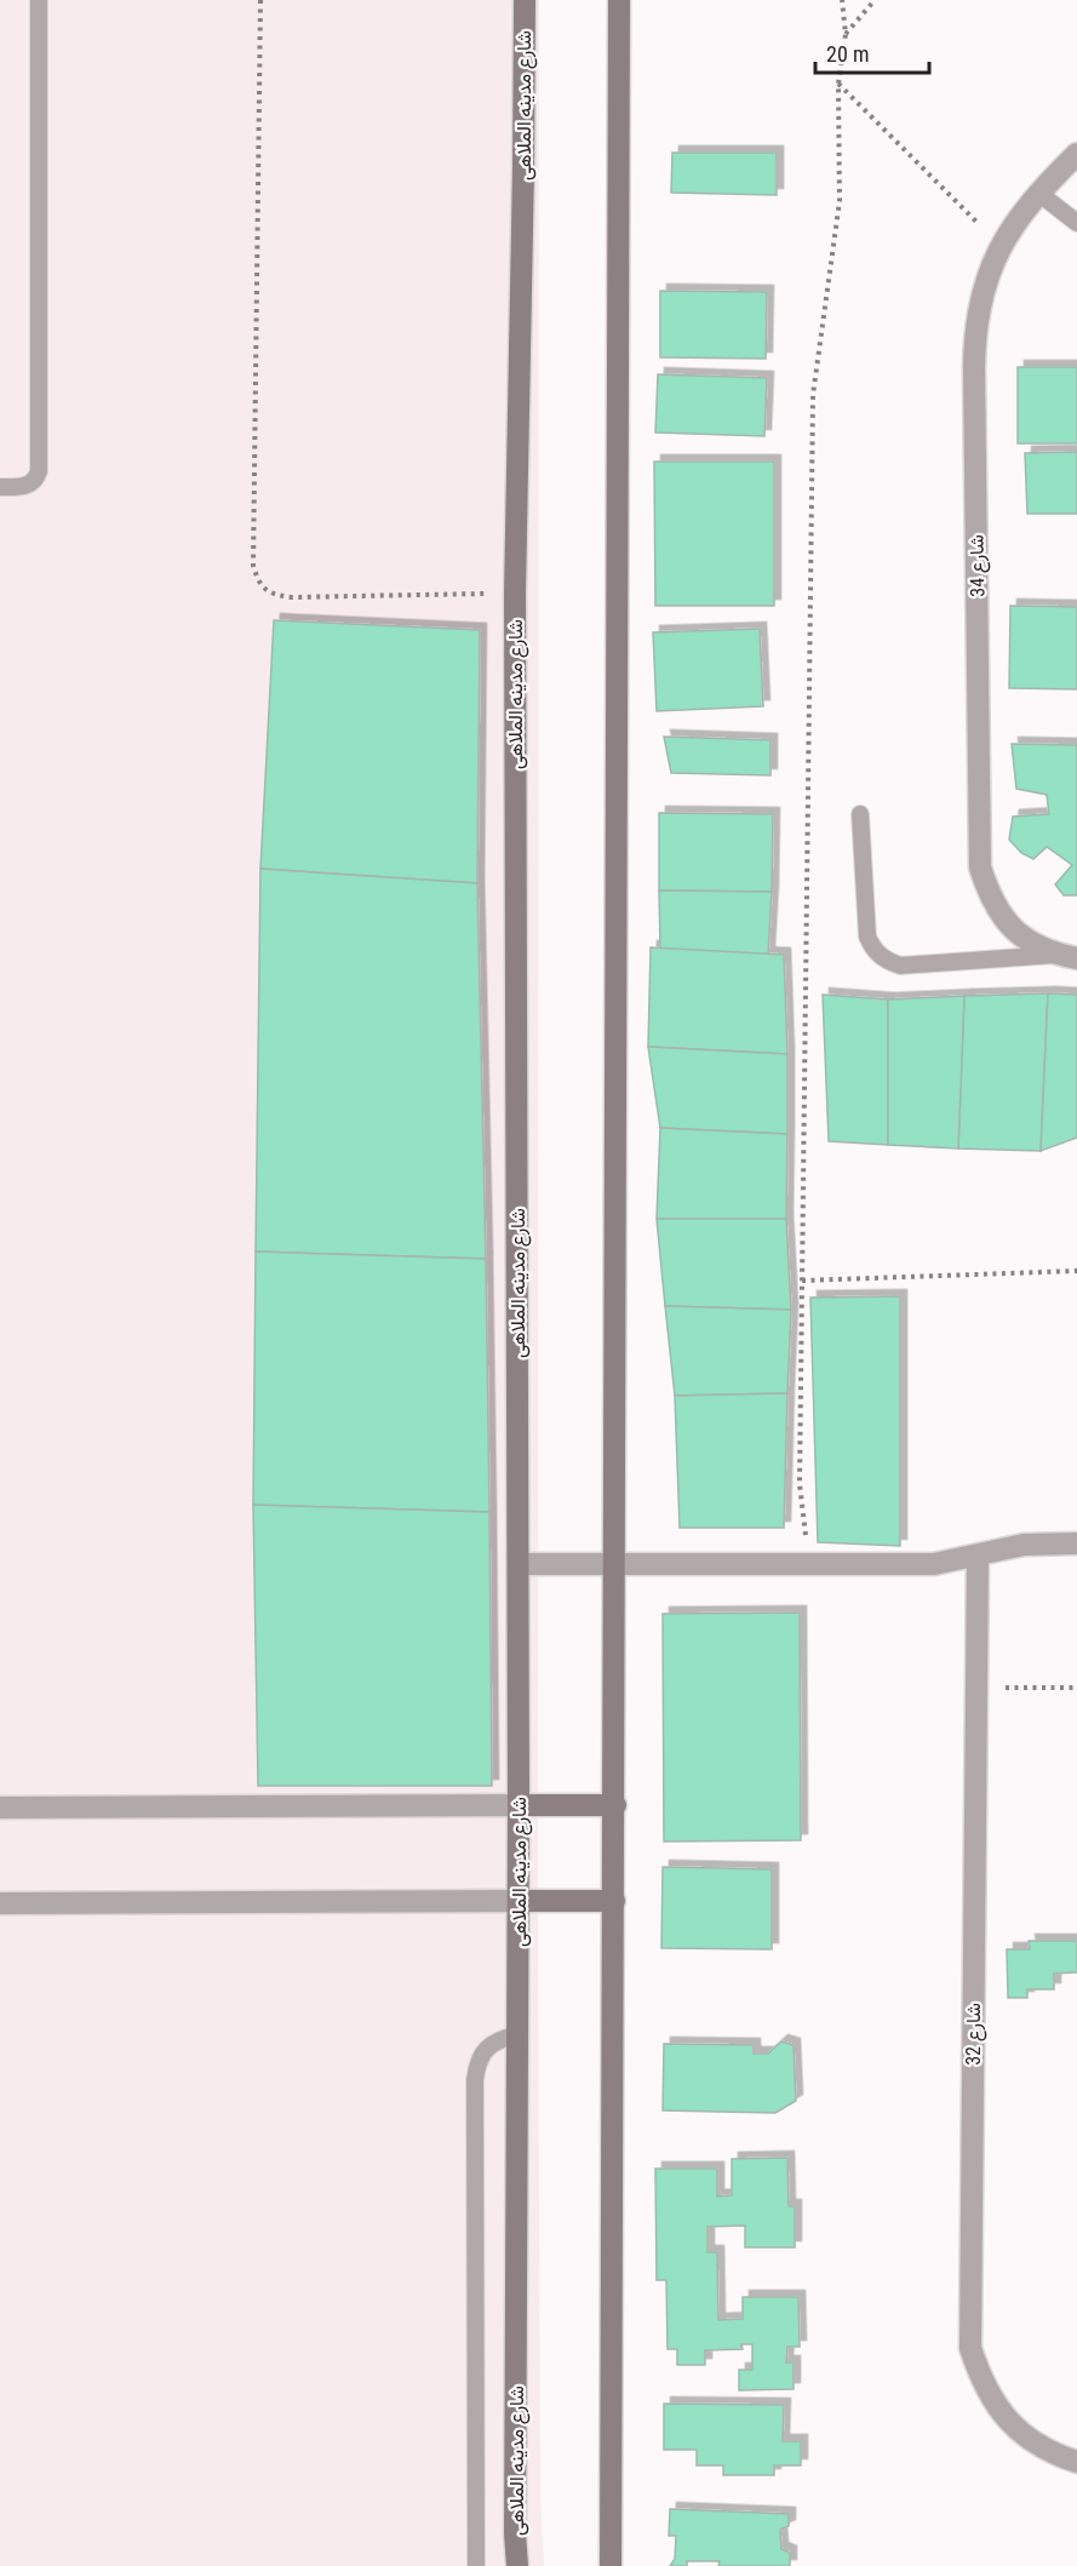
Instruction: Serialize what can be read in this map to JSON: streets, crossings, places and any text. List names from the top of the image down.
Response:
{
  "streets": {
    "street": ["شارع مدينه الملاهى", "شارع 34", "شارع 32"]
  },
  "scale_bar": "20 m"
}
